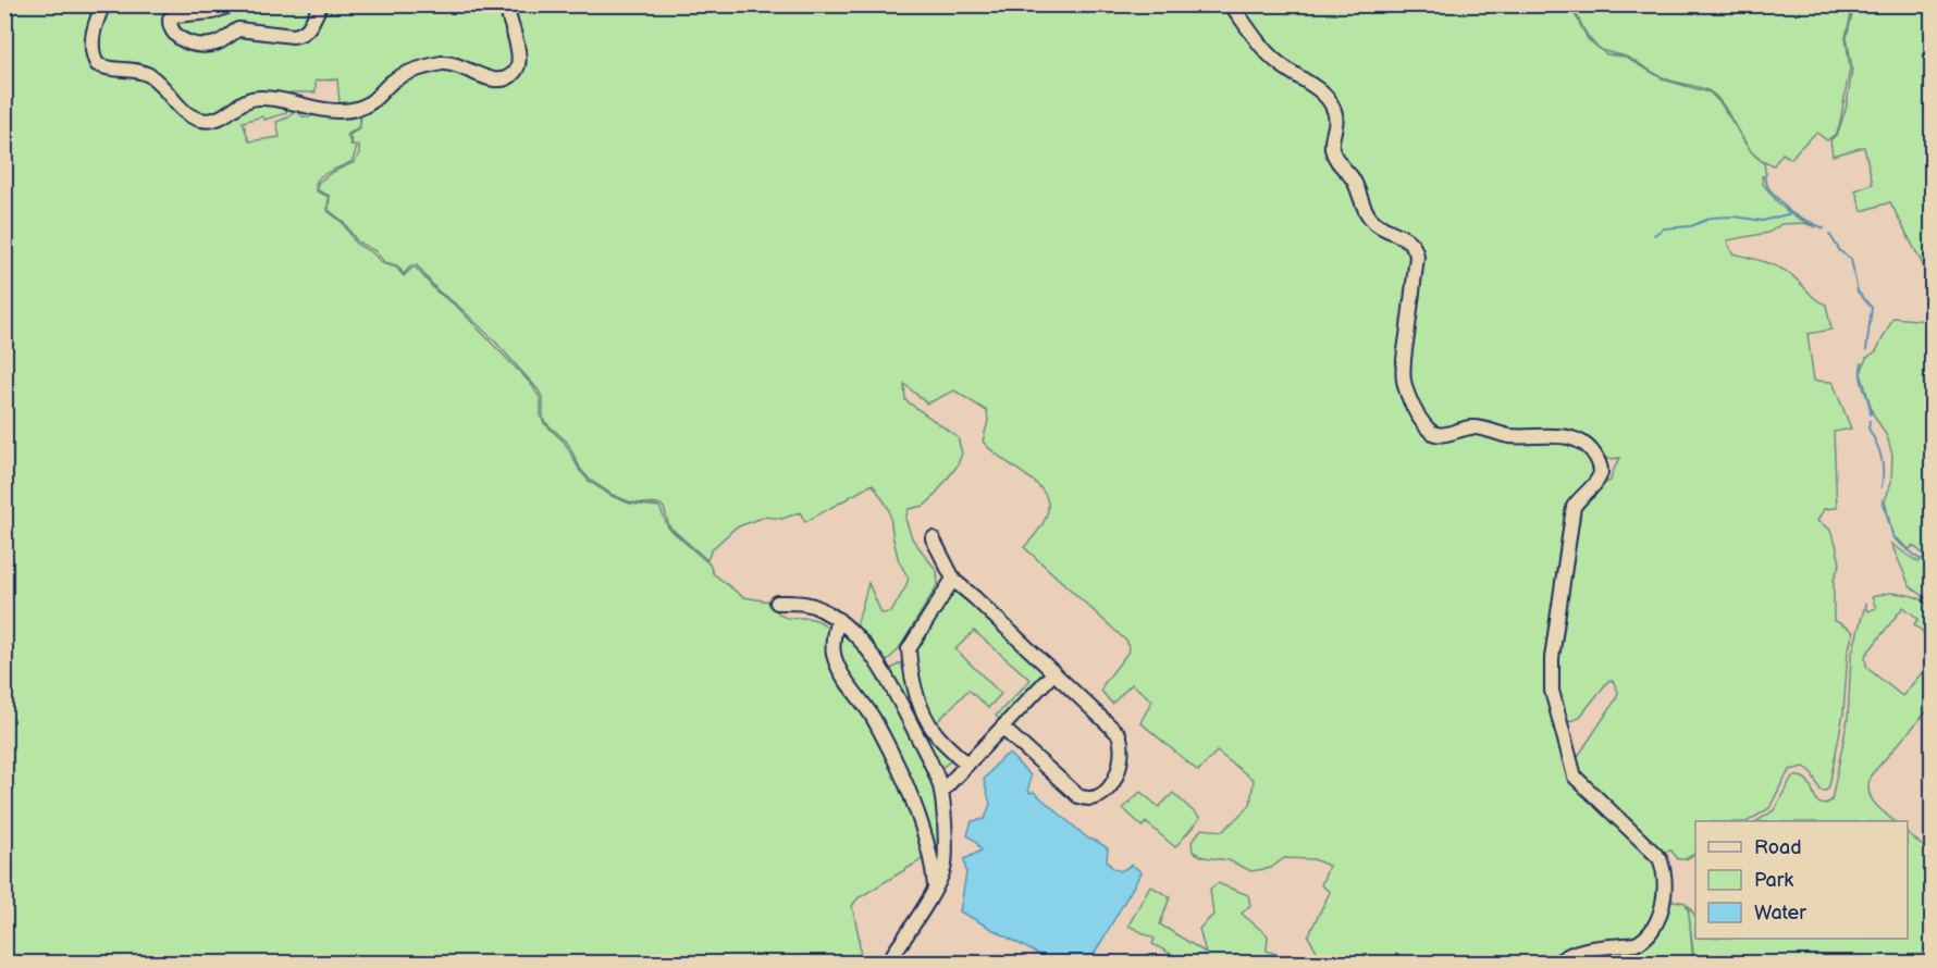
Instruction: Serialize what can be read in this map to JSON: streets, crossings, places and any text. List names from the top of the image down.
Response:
{
  "legend": ["Road", "Park", "Water"]
}
